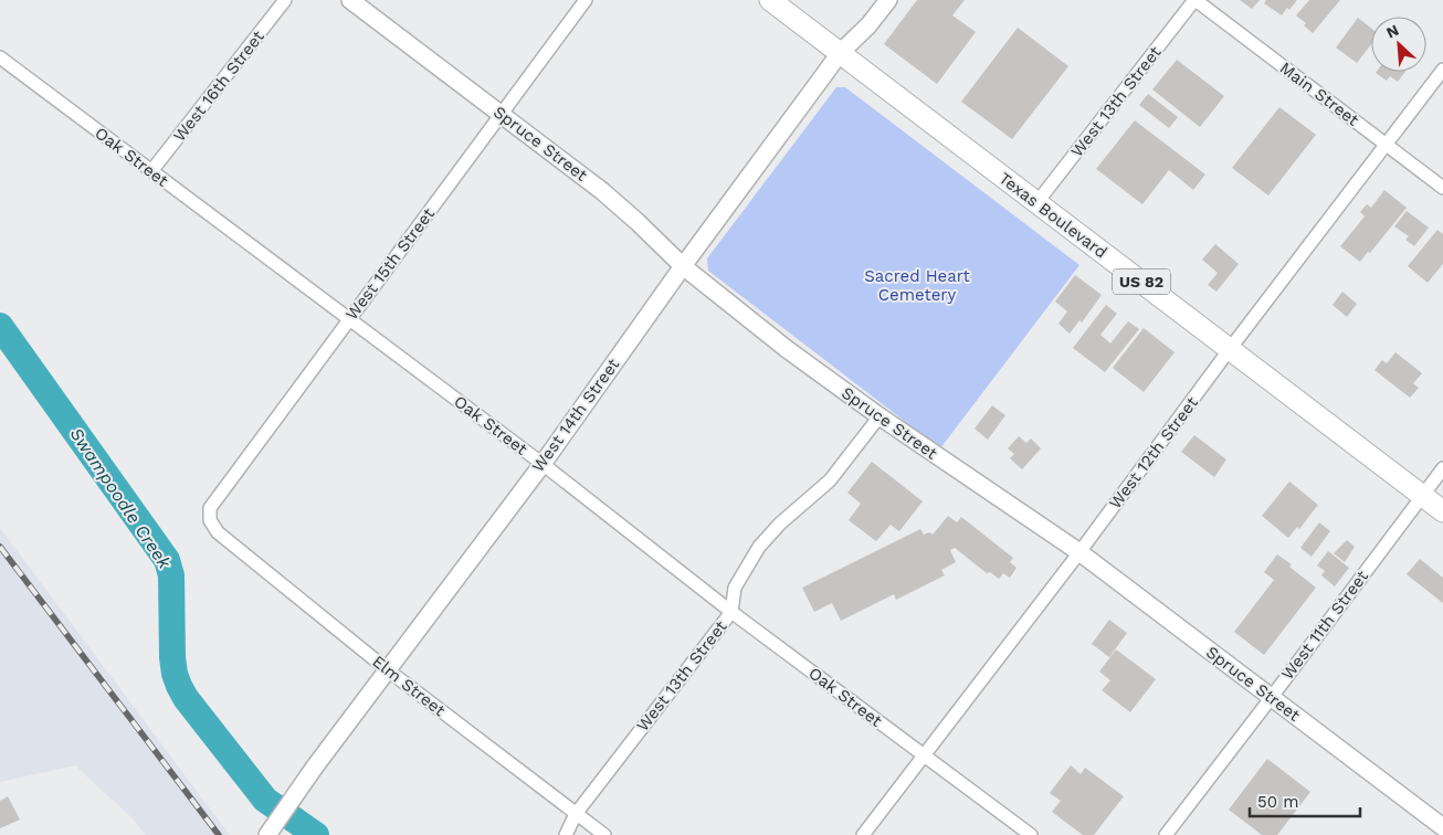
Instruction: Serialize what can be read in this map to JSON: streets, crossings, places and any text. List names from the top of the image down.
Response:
{
  "streets": {
    "main road": ["Texas Boulevard", "US 82"],
    "street": [
      "West 16th Street",
      "Main Street",
      "West 13th Street",
      "Spruce Street",
      "Oak Street",
      "West 15th Street",
      "West 14th Street",
      "West 12th Street",
      "West 11th Street",
      "Elm Street"
    ]
  },
  "crossings": [
    ["West 16th Street", "Oak Street"],
    ["Main Street", "West 13th Street"],
    ["Main Street", "West 12th Street"],
    ["West 13th Street", "Spruce Street"],
    ["West 13th Street", "Oak Street"],
    ["West 13th Street", "Texas Boulevard"],
    ["West 13th Street", "Elm Street"],
    ["Spruce Street", "West 15th Street"],
    ["Spruce Street", "West 14th Street"],
    ["Spruce Street", "West 12th Street"],
    ["Spruce Street", "West 11th Street"],
    ["Oak Street", "West 15th Street"],
    ["Oak Street", "West 14th Street"],
    ["Oak Street", "West 12th Street"],
    ["Texas Boulevard", "West 14th Street"],
    ["Texas Boulevard", "West 12th Street"],
    ["Texas Boulevard", "West 11th Street"],
    ["West 15th Street", "Elm Street"],
    ["West 14th Street", "Elm Street"]
  ],
  "water": ["Swampoodle Creek"],
  "parks": ["Sacred Heart Cemetery"],
  "scale_bar": "50 m",
  "north": "top left"
}
